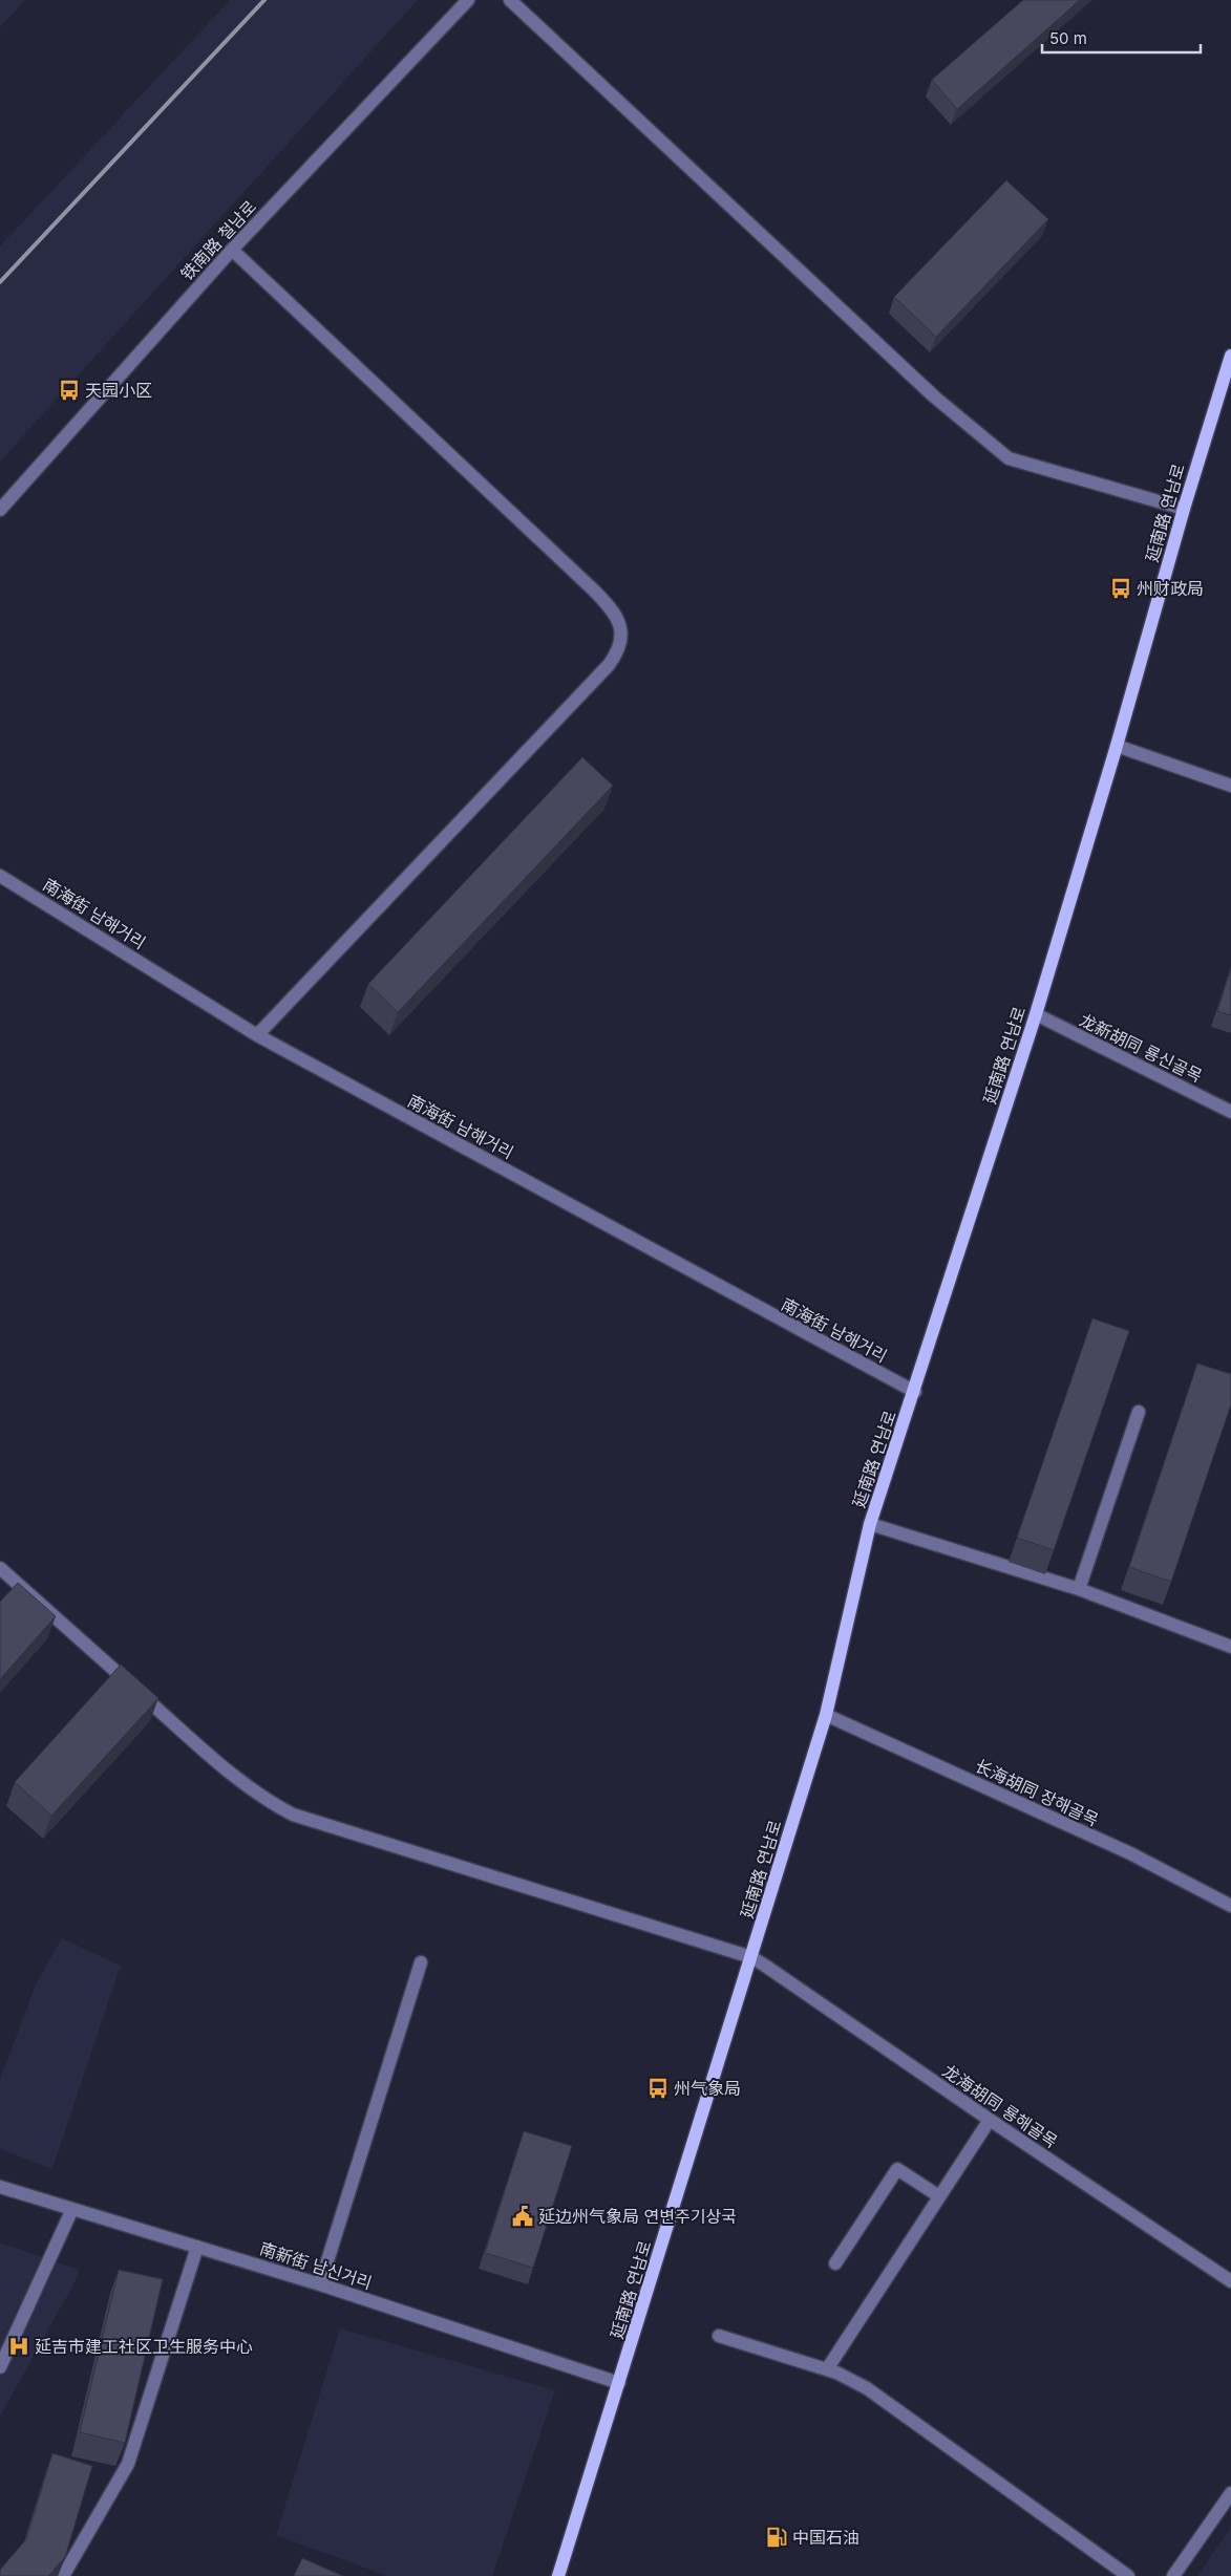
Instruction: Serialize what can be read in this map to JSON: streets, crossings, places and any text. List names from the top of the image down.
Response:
{
  "streets": {
    "main road": ["延南路 연남로"],
    "street": [
      "铁南路 철남로",
      "南海街 남해거리",
      "龙新胡同 룡신골목",
      "长海胡同 장해골목",
      "龙海胡同 룡해골목",
      "南新街 남신거리"
    ]
  },
  "crossings": [
    ["延南路 연남로", "南海街 남해거리"],
    ["延南路 연남로", "龙新胡同 룡신골목"],
    ["延南路 연남로", "长海胡同 장해골목"],
    ["延南路 연남로", "龙海胡同 룡해골목"],
    ["延南路 연남로", "南新街 남신거리"]
  ],
  "places": {
    "bus stop": ["天园小区", "州财政局", "州气象局"],
    "public building": ["延边州气象局 연변주기상국"],
    "hospital": ["延吉市建工社区卫生服务中心"],
    "fuel station": ["中国石油"]
  },
  "scale_bar": "50 m"
}
